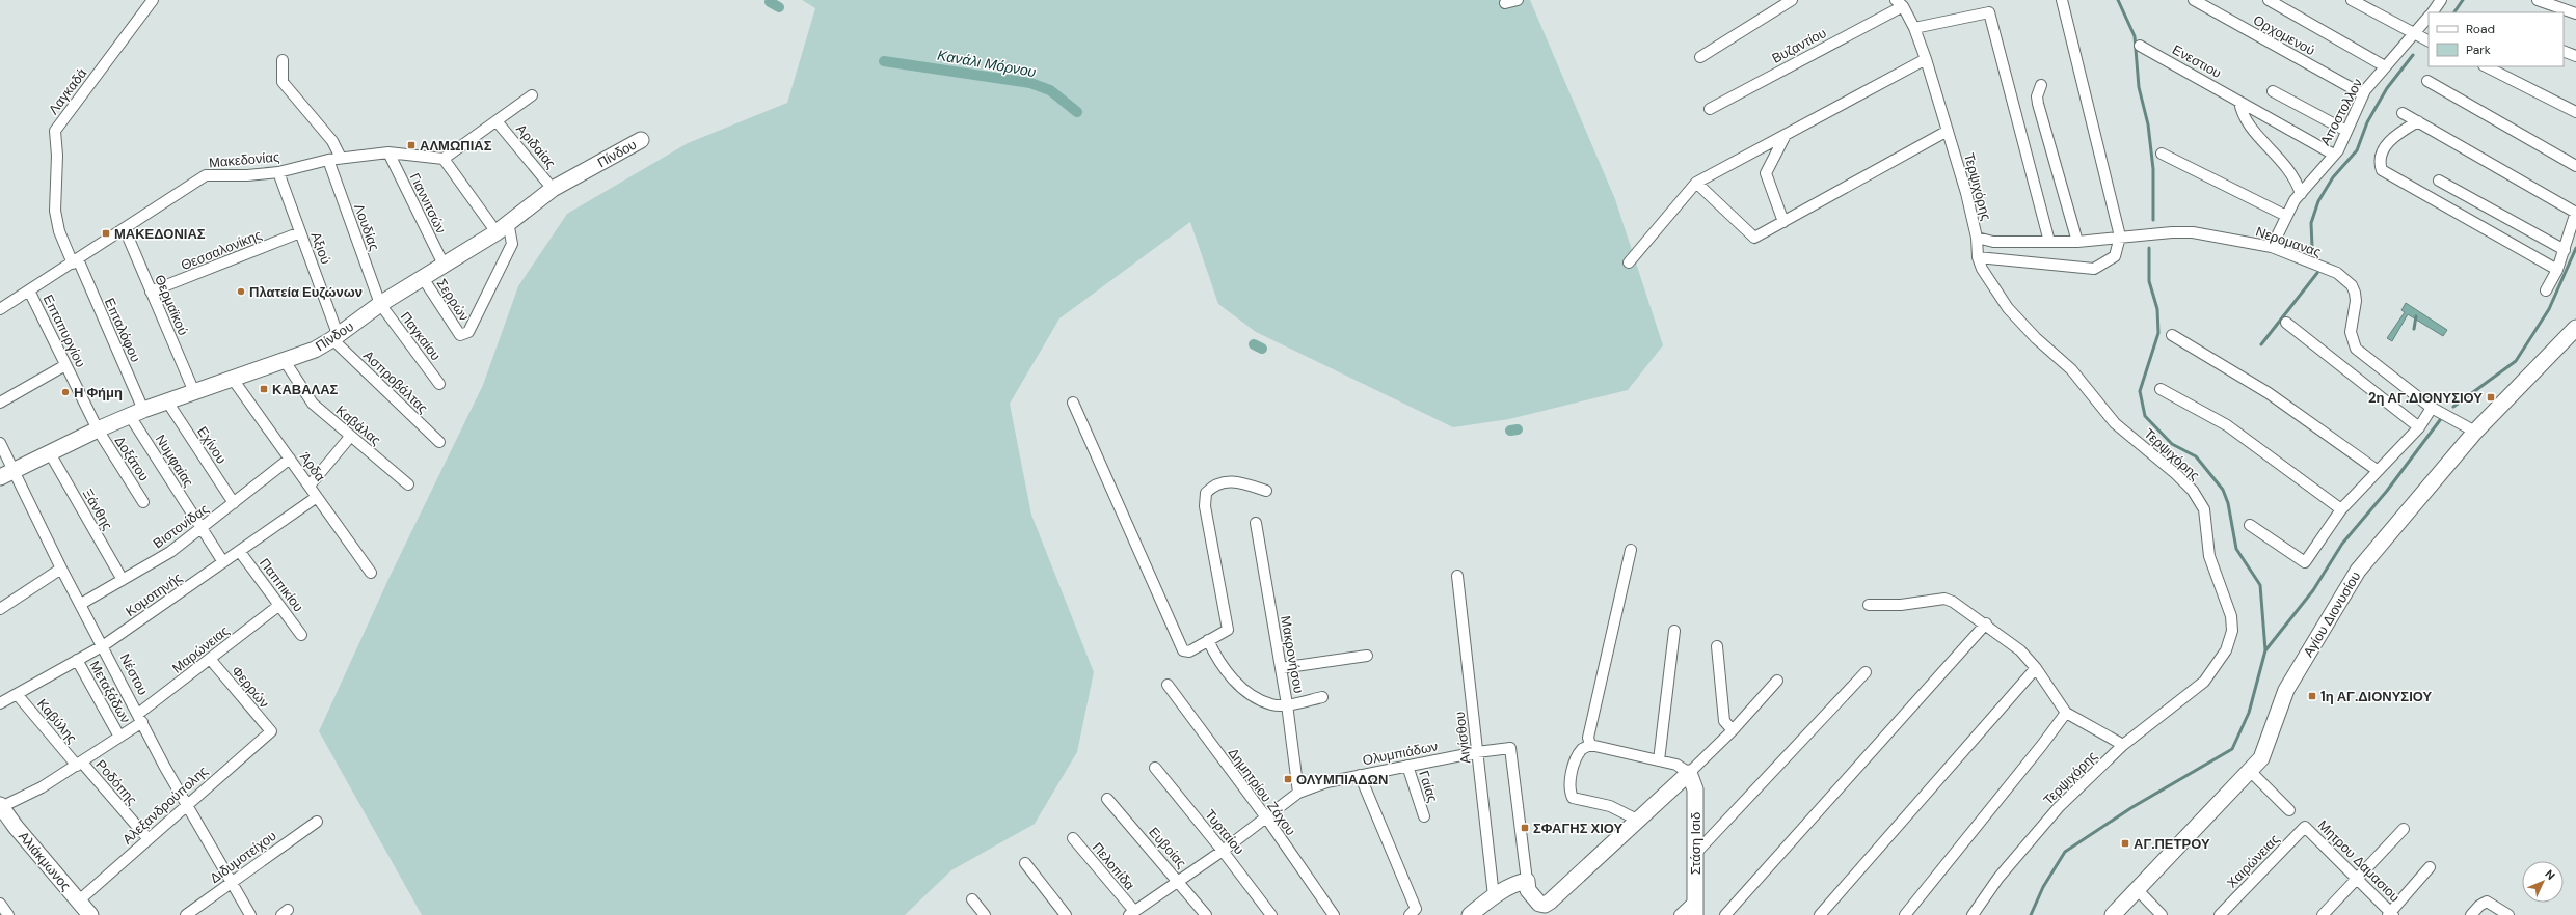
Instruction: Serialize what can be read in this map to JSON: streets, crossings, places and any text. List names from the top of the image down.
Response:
{
  "streets": {
    "street": [
      "Ορχομενού",
      "Βυζαντίου",
      "Ενεστιου",
      "Λαγκαδά",
      "Αποστολλον",
      "Αριδαίας",
      "Πίνδου",
      "Μακεδονίας",
      "Τερψιχόρης",
      "Γιαννιτσών",
      "Λουδίας",
      "Νερομανας",
      "Αξιού",
      "Θεσσαλονίκης",
      "Σερρών",
      "Θερμαϊκού",
      "Επταλόφου",
      "Επταπυργίου",
      "Παγκαίου",
      "Ασπροβάλτας",
      "Καβάλας",
      "Εχίνου",
      "Δοξάτου",
      "Νυμφαίας",
      "Άρδα",
      "Ξάνθης",
      "Βιστονίδας",
      "Παππικίου",
      "Κομοτηνής",
      "Αγίου Διονυσίου",
      "Μαρώνειας",
      "Μακρονήσου",
      "Νέστου",
      "Φερρών",
      "Μεταξάδων",
      "Καβύλης",
      "Αιγίσθου",
      "Ολυμπιάδων",
      "Ροδόπης",
      "Γαίας",
      "Δημητρίου Ζάχου",
      "Αλεξανδρούπολης",
      "Τυρταίου",
      "Στάση Ισιδ",
      "Ευβοίας",
      "Διδυμοτείχου",
      "Αλιάκμωνος",
      "Χαιρώνειας",
      "Μητρου Δαμασιου",
      "Πελοπίδα"
    ]
  },
  "crossings": [
    ["Ορχομενού", "Αποστολλον"],
    ["Βυζαντίου", "Τερψιχόρης"],
    ["Ενεστιου", "Αποστολλον"],
    ["Λαγκαδά", "Μακεδονίας"],
    ["Λαγκαδά", "Επταλόφου"],
    ["Αποστολλον", "Νερομανας"],
    ["Αριδαίας", "Πίνδου"],
    ["Πίνδου", "Γιαννιτσών"],
    ["Πίνδου", "Λουδίας"],
    ["Πίνδου", "Αξιού"],
    ["Πίνδου", "Σερρών"],
    ["Πίνδου", "Θερμαϊκού"],
    ["Πίνδου", "Επταλόφου"],
    ["Πίνδου", "Επταπυργίου"],
    ["Πίνδου", "Παγκαίου"],
    ["Πίνδου", "Ασπροβάλτας"],
    ["Πίνδου", "Καβάλας"],
    ["Πίνδου", "Εχίνου"],
    ["Πίνδου", "Δοξάτου"],
    ["Πίνδου", "Νυμφαίας"],
    ["Πίνδου", "Άρδα"],
    ["Πίνδου", "Ξάνθης"],
    ["Πίνδου", "Νέστου"],
    ["Μακεδονίας", "Γιαννιτσών"],
    ["Μακεδονίας", "Λουδίας"],
    ["Μακεδονίας", "Αξιού"],
    ["Μακεδονίας", "Θερμαϊκού"],
    ["Μακεδονίας", "Επταλόφου"],
    ["Μακεδονίας", "Επταπυργίου"],
    ["Τερψιχόρης", "Νερομανας"],
    ["Λουδίας", "Παγκαίου"],
    ["Νερομανας", "Αγίου Διονυσίου"],
    ["Αξιού", "Θεσσαλονίκης"],
    ["Αξιού", "Ασπροβάλτας"],
    ["Θεσσαλονίκης", "Θερμαϊκού"],
    ["Επταλόφου", "Νυμφαίας"],
    ["Επταπυργίου", "Δοξάτου"],
    ["Εχίνου", "Βιστονίδας"],
    ["Νυμφαίας", "Βιστονίδας"],
    ["Νυμφαίας", "Κομοτηνής"],
    ["Άρδα", "Βιστονίδας"],
    ["Άρδα", "Κομοτηνής"],
    ["Ξάνθης", "Βιστονίδας"],
    ["Βιστονίδας", "Νέστου"],
    ["Παππικίου", "Κομοτηνής"],
    ["Παππικίου", "Μαρώνειας"],
    ["Κομοτηνής", "Νέστου"],
    ["Κομοτηνής", "Μεταξάδων"],
    ["Κομοτηνής", "Καβύλης"],
    ["Μαρώνειας", "Νέστου"],
    ["Μαρώνειας", "Φερρών"],
    ["Μαρώνειας", "Μεταξάδων"],
    ["Μαρώνειας", "Καβύλης"],
    ["Μαρώνειας", "Ροδόπης"],
    ["Μαρώνειας", "Αλιάκμωνος"],
    ["Μακρονήσου", "Ολυμπιάδων"],
    ["Νέστου", "Αλεξανδρούπολης"],
    ["Νέστου", "Διδυμοτείχου"],
    ["Φερρών", "Αλεξανδρούπολης"],
    ["Καβύλης", "Ροδόπης"],
    ["Αιγίσθου", "Ολυμπιάδων"],
    ["Ολυμπιάδων", "Γαίας"],
    ["Ολυμπιάδων", "Δημητρίου Ζάχου"],
    ["Ολυμπιάδων", "Τυρταίου"],
    ["Ολυμπιάδων", "Ευβοίας"],
    ["Ολυμπιάδων", "Πελοπίδα"],
    ["Ροδόπης", "Αλεξανδρούπολης"],
    ["Αλεξανδρούπολης", "Αλιάκμωνος"],
    ["Χαιρώνειας", "Μητρου Δαμασιου"]
  ],
  "water": ["Κανάλι Μόρνου"],
  "places": {
    "transit": [
      "ΑΛΜΩΠΙΑΣ",
      "ΜΑΚΕΔΟΝΙΑΣ",
      "ΚΑΒΑΛΑΣ",
      "2η ΑΓ.ΔΙΟΝΥΣΙΟΥ",
      "1η ΑΓ.ΔΙΟΝΥΣΙΟΥ",
      "ΟΛΥΜΠΙΑΔΩΝ",
      "ΣΦΑΓΗΣ ΧΙΟΥ",
      "ΑΓ.ΠΕΤΡΟΥ"
    ],
    "other": ["Πλατεία Ευζώνων", "Η Φήμη"]
  },
  "legend": ["Road", "Park"],
  "north": "top right"
}
